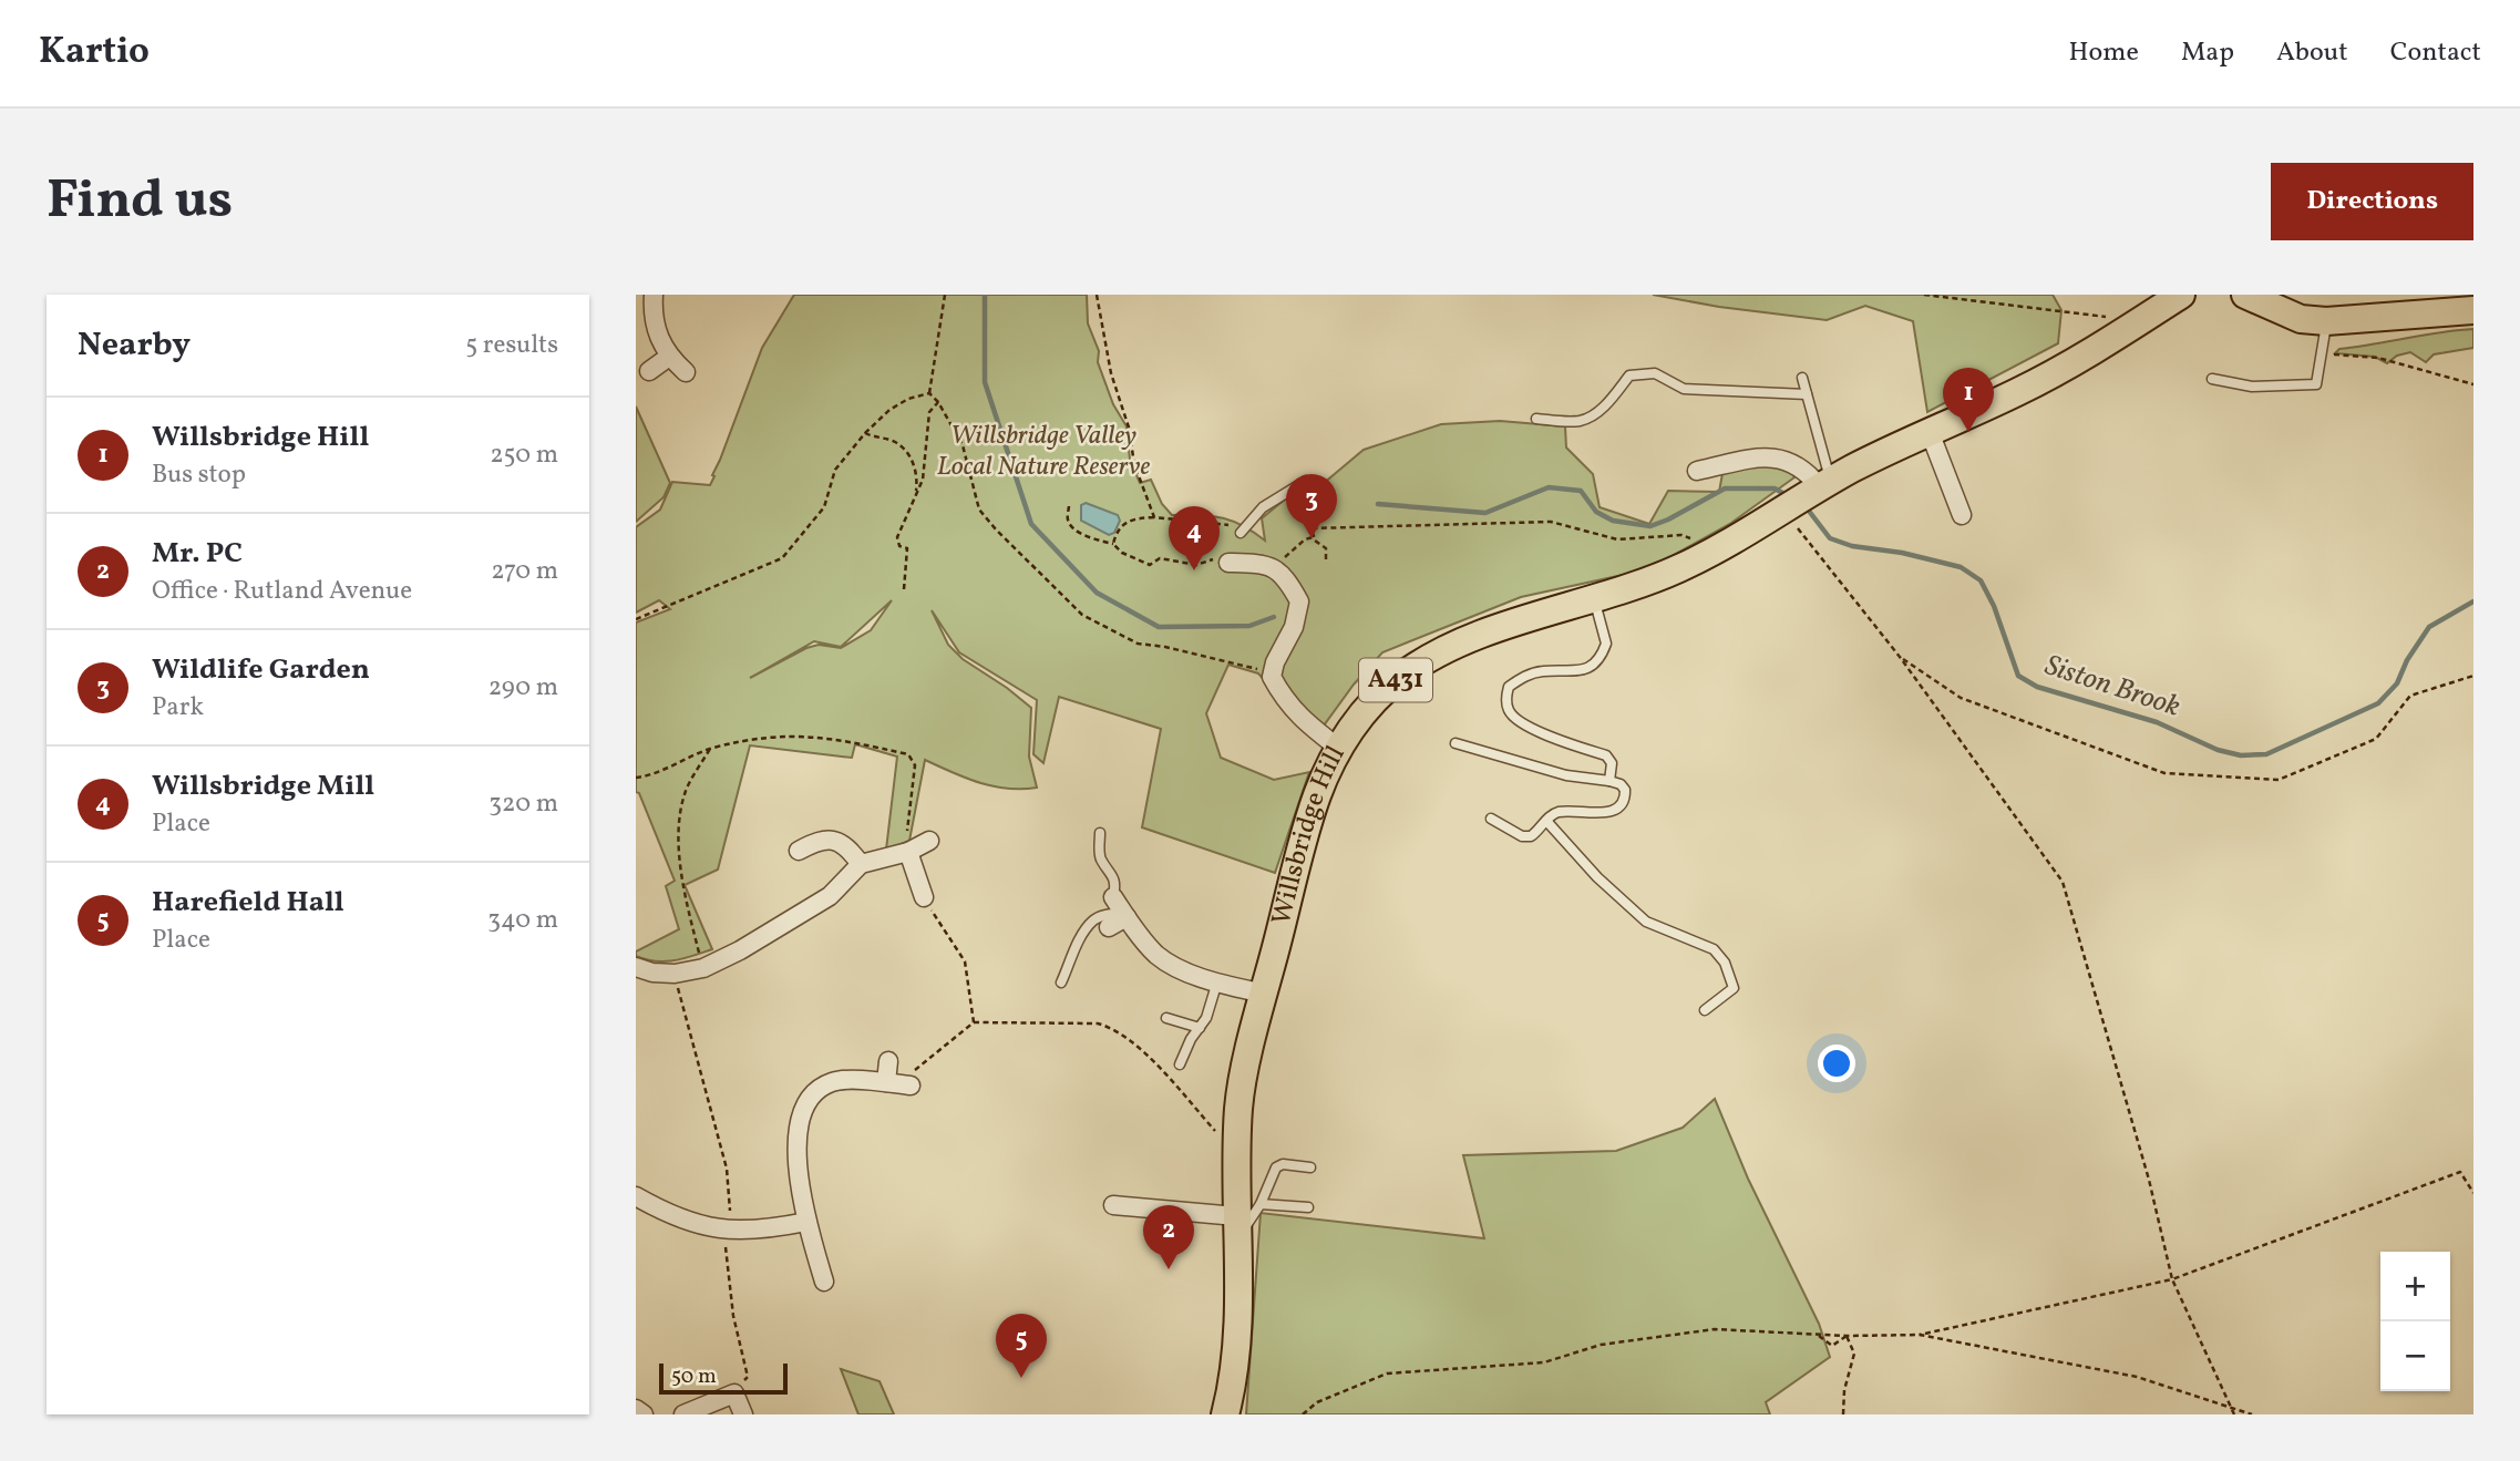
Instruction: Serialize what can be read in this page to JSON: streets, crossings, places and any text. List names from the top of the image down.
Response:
{
  "streets": {
    "main road": ["A431", "Willsbridge Hill"]
  },
  "crossings": [
    ["A431", "Willsbridge Hill"]
  ],
  "water": ["Siston Brook"],
  "parks": ["Willsbridge Valley Local Nature Reserve"],
  "scale_bar": "50 m",
  "page": {
    "header": "Kartio",
    "nav": [
      "Home",
      "Map",
      "About",
      "Contact"
    ],
    "buttons": "Directions",
    "title": "Find us",
    "heading": ["Nearby", "5 results"],
    "pins": [
      "1",
      "3",
      "4",
      "2",
      "5"
    ],
    "list": [
      {
        "mark": "1",
        "name": "Willsbridge Hill",
        "note": "Bus stop",
        "value": "250 m"
      },
      {
        "mark": "2",
        "name": "Mr. PC",
        "note": "Office · Rutland Avenue",
        "value": "270 m"
      },
      {
        "mark": "3",
        "name": "Wildlife Garden",
        "note": "Park",
        "value": "290 m"
      },
      {
        "mark": "4",
        "name": "Willsbridge Mill",
        "note": "Place",
        "value": "320 m"
      },
      {
        "mark": "5",
        "name": "Harefield Hall",
        "note": "Place",
        "value": "340 m"
      }
    ],
    "map_buttons": ["+", "−"],
    "scale": "50 m"
  }
}
